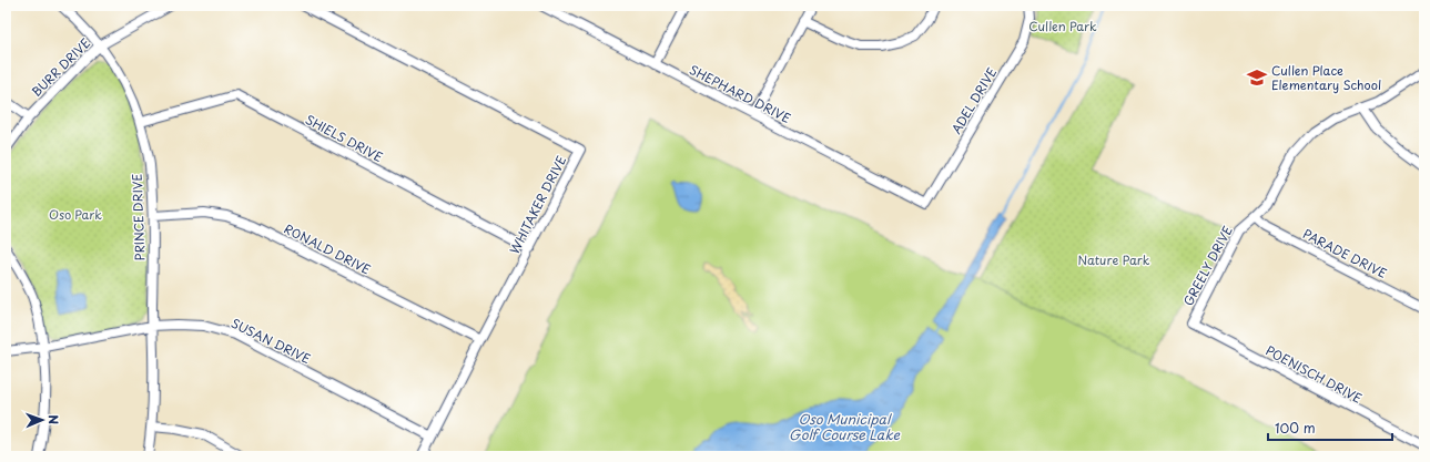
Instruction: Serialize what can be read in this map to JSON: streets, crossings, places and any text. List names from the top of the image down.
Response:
{
  "streets": {
    "street": [
      "BURR DRIVE",
      "SHEPHARD DRIVE",
      "ADEL DRIVE",
      "SHIELS DRIVE",
      "WHITAKER DRIVE",
      "PRINCE DRIVE",
      "RONALD DRIVE",
      "PARADE DRIVE",
      "GREELY DRIVE",
      "SUSAN DRIVE",
      "POENISCH DRIVE"
    ]
  },
  "crossings": [
    ["BURR DRIVE", "PRINCE DRIVE"],
    ["SHEPHARD DRIVE", "ADEL DRIVE"],
    ["SHIELS DRIVE", "WHITAKER DRIVE"],
    ["SHIELS DRIVE", "PRINCE DRIVE"],
    ["WHITAKER DRIVE", "RONALD DRIVE"],
    ["WHITAKER DRIVE", "SUSAN DRIVE"],
    ["PRINCE DRIVE", "RONALD DRIVE"],
    ["PRINCE DRIVE", "SUSAN DRIVE"],
    ["PARADE DRIVE", "GREELY DRIVE"],
    ["GREELY DRIVE", "POENISCH DRIVE"]
  ],
  "water": ["Oso Municipal Golf Course Lake"],
  "parks": ["Cullen Park", "Oso Park", "Nature Park"],
  "places": {
    "school or university": ["Cullen Place Elementary School"]
  },
  "scale_bar": "100 m",
  "north": "right"
}
